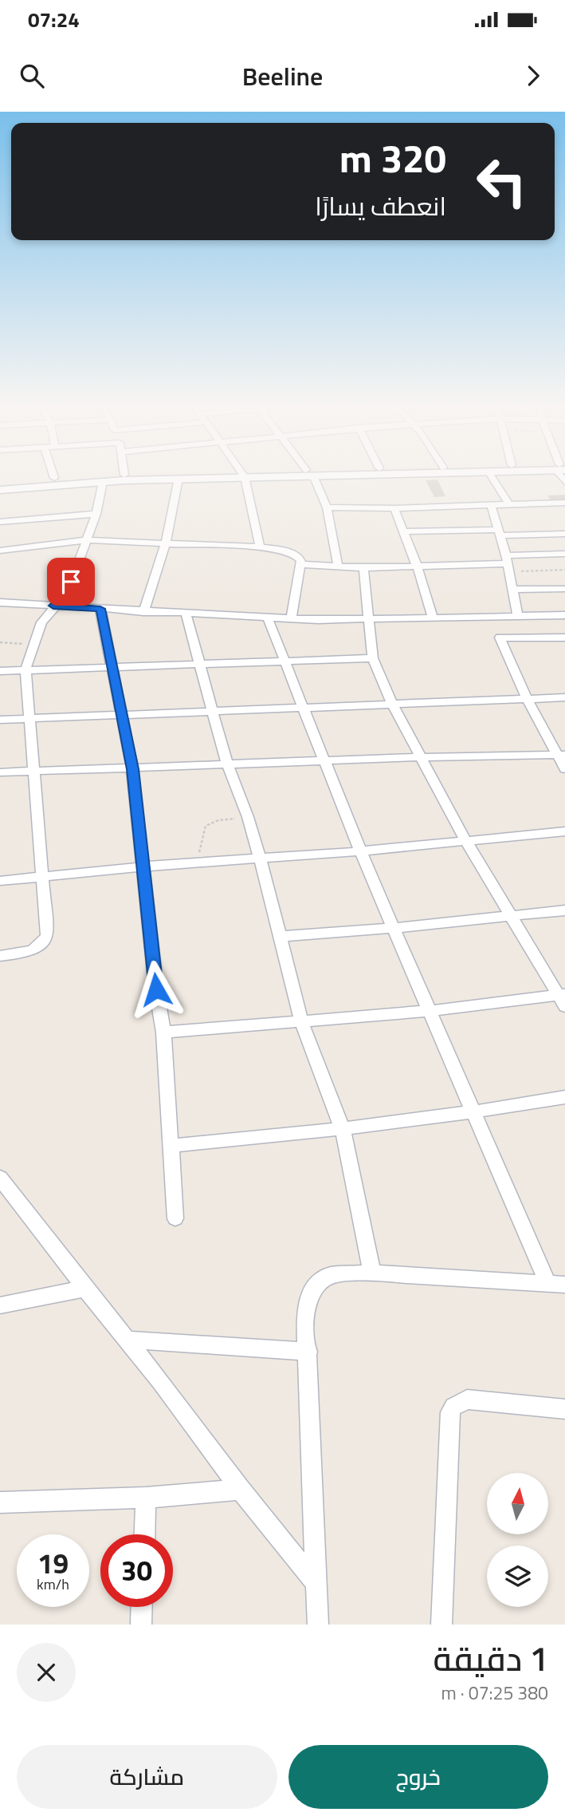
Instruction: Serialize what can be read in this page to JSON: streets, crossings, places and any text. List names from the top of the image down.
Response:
{
  "north": "top",
  "page": {
    "status": "07:24",
    "header": "Beeline",
    "turn": ["320 m", "انعطف يسارًا"],
    "speed": "19 km/h",
    "limit": "30",
    "heading": ["1 دقيقة", "380 m · 07:25"],
    "buttons": ["خروج", "مشاركة"]
  }
}
